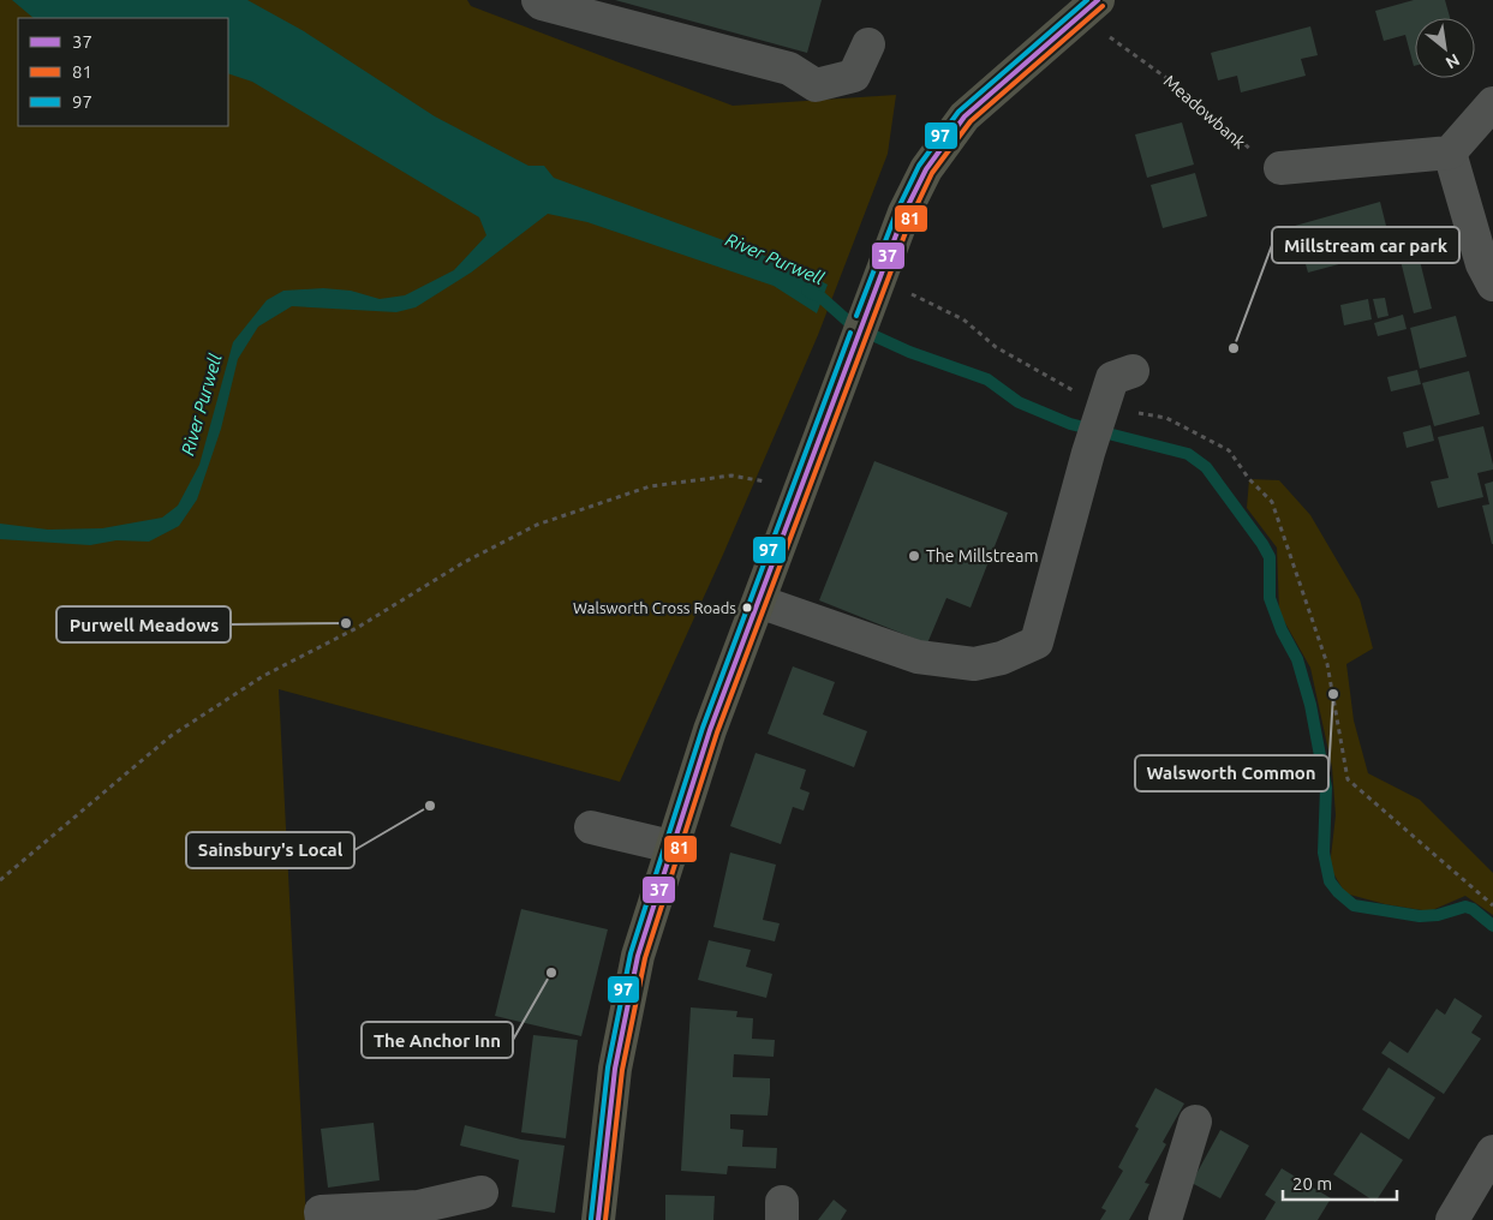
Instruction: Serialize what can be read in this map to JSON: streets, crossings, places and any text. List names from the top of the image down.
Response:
{
  "streets": {
    "path": ["Meadowbank"]
  },
  "water": ["River Purwell"],
  "places": [
    "Millstream car park",
    "The Millstream",
    "Walsworth Cross Roads",
    "Purwell Meadows",
    "Walsworth Common",
    "Sainsbury's Local",
    "The Anchor Inn"
  ],
  "lines": ["transit line 37", "transit line 97", "transit line 81"],
  "legend": ["37", "81", "97"],
  "scale_bar": "20 m",
  "north": "bottom right"
}
